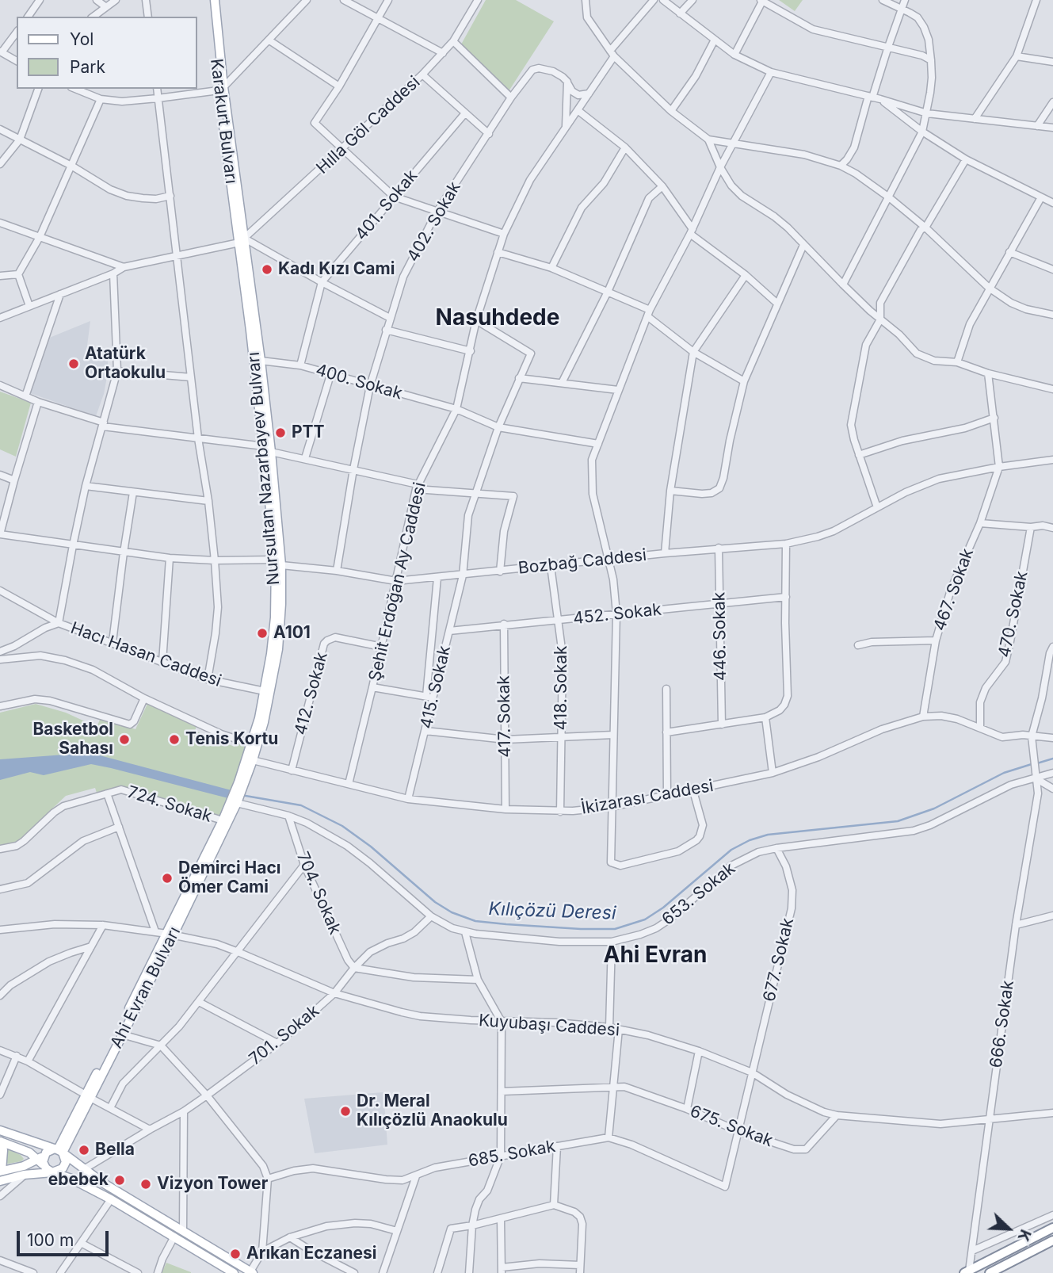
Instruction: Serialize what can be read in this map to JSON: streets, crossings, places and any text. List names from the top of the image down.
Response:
{
  "streets": {
    "main road": ["Karakurt Bulvarı", "Nursultan Nazarbayev Bulvarı", "Ahi Evran Bulvarı"],
    "street": [
      "Hılla Göl Caddesi",
      "401. Sokak",
      "402. Sokak",
      "400. Sokak",
      "Bozbağ Caddesi",
      "Şehit Erdoğan Ay Caddesi",
      "467. Sokak",
      "452. Sokak",
      "470. Sokak",
      "446. Sokak",
      "Hacı Hasan Caddesi",
      "415. Sokak",
      "418. Sokak",
      "412. Sokak",
      "417. Sokak",
      "İkizarası Caddesi",
      "724. Sokak",
      "704. Sokak",
      "653. Sokak",
      "677. Sokak",
      "666. Sokak",
      "Kuyubaşı Caddesi",
      "701. Sokak",
      "675. Sokak",
      "685. Sokak"
    ]
  },
  "crossings": [
    ["Karakurt Bulvarı", "Hılla Göl Caddesi"],
    ["Karakurt Bulvarı", "Nursultan Nazarbayev Bulvarı"],
    ["Hılla Göl Caddesi", "Nursultan Nazarbayev Bulvarı"],
    ["401. Sokak", "400. Sokak"],
    ["402. Sokak", "400. Sokak"],
    ["402. Sokak", "Bozbağ Caddesi"],
    ["400. Sokak", "Nursultan Nazarbayev Bulvarı"],
    ["400. Sokak", "Şehit Erdoğan Ay Caddesi"],
    ["400. Sokak", "415. Sokak"],
    ["Nursultan Nazarbayev Bulvarı", "Bozbağ Caddesi"],
    ["Nursultan Nazarbayev Bulvarı", "Hacı Hasan Caddesi"],
    ["Nursultan Nazarbayev Bulvarı", "İkizarası Caddesi"],
    ["Nursultan Nazarbayev Bulvarı", "724. Sokak"],
    ["Nursultan Nazarbayev Bulvarı", "653. Sokak"],
    ["Nursultan Nazarbayev Bulvarı", "Ahi Evran Bulvarı"],
    ["Bozbağ Caddesi", "Şehit Erdoğan Ay Caddesi"],
    ["Bozbağ Caddesi", "467. Sokak"],
    ["Bozbağ Caddesi", "446. Sokak"],
    ["Bozbağ Caddesi", "415. Sokak"],
    ["Bozbağ Caddesi", "418. Sokak"],
    ["Şehit Erdoğan Ay Caddesi", "415. Sokak"],
    ["Şehit Erdoğan Ay Caddesi", "412. Sokak"],
    ["Şehit Erdoğan Ay Caddesi", "İkizarası Caddesi"],
    ["467. Sokak", "İkizarası Caddesi"],
    ["452. Sokak", "446. Sokak"],
    ["452. Sokak", "415. Sokak"],
    ["452. Sokak", "418. Sokak"],
    ["452. Sokak", "417. Sokak"],
    ["470. Sokak", "İkizarası Caddesi"],
    ["415. Sokak", "İkizarası Caddesi"],
    ["418. Sokak", "İkizarası Caddesi"],
    ["412. Sokak", "İkizarası Caddesi"],
    ["417. Sokak", "İkizarası Caddesi"],
    ["İkizarası Caddesi", "666. Sokak"],
    ["724. Sokak", "Ahi Evran Bulvarı"],
    ["704. Sokak", "653. Sokak"],
    ["704. Sokak", "701. Sokak"],
    ["653. Sokak", "677. Sokak"],
    ["653. Sokak", "666. Sokak"],
    ["653. Sokak", "701. Sokak"],
    ["677. Sokak", "Kuyubaşı Caddesi"],
    ["677. Sokak", "675. Sokak"],
    ["677. Sokak", "685. Sokak"],
    ["Ahi Evran Bulvarı", "Kuyubaşı Caddesi"],
    ["666. Sokak", "Kuyubaşı Caddesi"],
    ["Kuyubaşı Caddesi", "701. Sokak"],
    ["Kuyubaşı Caddesi", "675. Sokak"]
  ],
  "districts": ["Nasuhdede", "Ahi Evran"],
  "water": ["Kılıçözü Deresi"],
  "places": [
    "Kadı Kızı Cami",
    "Atatürk Ortaokulu",
    "PTT",
    "A101",
    "Basketbol Sahası",
    "Tenis Kortu",
    "Demirci Hacı Ömer Cami",
    "Dr. Meral Kılıçözlü Anaokulu",
    "Bella",
    "ebebek",
    "Vizyon Tower",
    "Arıkan Eczanesi"
  ],
  "legend": ["Yol", "Park"],
  "scale_bar": "100 m",
  "north": "bottom right"
}
